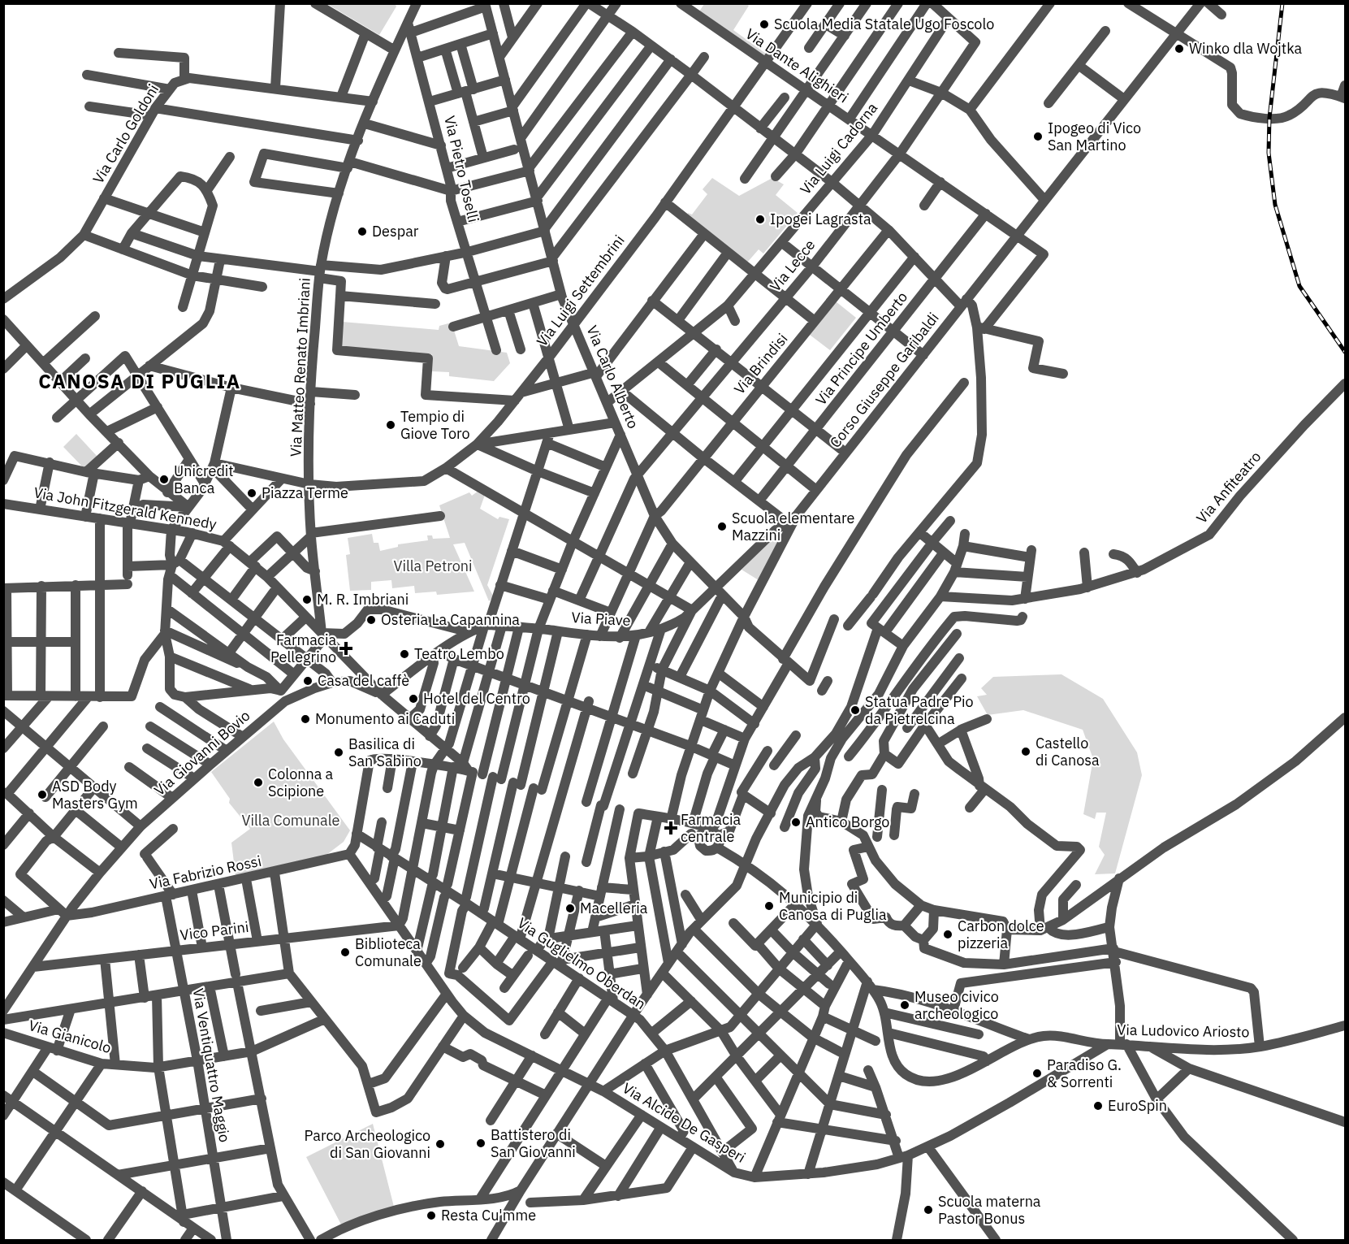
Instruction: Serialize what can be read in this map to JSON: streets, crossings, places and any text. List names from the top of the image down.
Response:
{
  "streets": {
    "street": [
      "Via Dante Alighieri",
      "Via Carlo Goldoni",
      "Via Luigi Cadorna",
      "Via Pietro Toselli",
      "Via Lecce",
      "Via Luigi Settembrini",
      "Via Principe Umberto",
      "Via Brindisi",
      "Via Matteo Renato Imbriani",
      "Via Carlo Alberto",
      "Corso Giuseppe Garibaldi",
      "Via Anfiteatro",
      "Via John Fitzgerald Kennedy",
      "Via Piave",
      "Via Giovanni Bovio",
      "Via Fabrizio Rossi",
      "Vico Parini",
      "Via Guglielmo Oberdan",
      "Via Ludovico Ariosto",
      "Via Gianicolo",
      "Via Ventiquattro Maggio",
      "Via Alcide De Gasperi"
    ]
  },
  "crossings": [
    ["Via Dante Alighieri", "Via Luigi Cadorna"],
    ["Via Dante Alighieri", "Via Lecce"],
    ["Via Dante Alighieri", "Via Luigi Settembrini"],
    ["Via Dante Alighieri", "Via Principe Umberto"],
    ["Via Dante Alighieri", "Corso Giuseppe Garibaldi"],
    ["Via Luigi Cadorna", "Via Lecce"],
    ["Via Luigi Cadorna", "Via Carlo Alberto"],
    ["Via Pietro Toselli", "Via Matteo Renato Imbriani"],
    ["Via Lecce", "Via Carlo Alberto"],
    ["Via Luigi Settembrini", "Via Matteo Renato Imbriani"],
    ["Via Luigi Settembrini", "Via Carlo Alberto"],
    ["Via Brindisi", "Via Carlo Alberto"],
    ["Via Brindisi", "Via Piave"],
    ["Via Matteo Renato Imbriani", "Via John Fitzgerald Kennedy"],
    ["Via Carlo Alberto", "Corso Giuseppe Garibaldi"],
    ["Via Carlo Alberto", "Via Piave"],
    ["Corso Giuseppe Garibaldi", "Via Piave"],
    ["Via John Fitzgerald Kennedy", "Via Piave"],
    ["Via Giovanni Bovio", "Via Fabrizio Rossi"],
    ["Via Giovanni Bovio", "Vico Parini"],
    ["Via Fabrizio Rossi", "Via Ventiquattro Maggio"],
    ["Via Fabrizio Rossi", "Via Alcide De Gasperi"],
    ["Vico Parini", "Via Ventiquattro Maggio"],
    ["Vico Parini", "Via Alcide De Gasperi"],
    ["Via Guglielmo Oberdan", "Via Alcide De Gasperi"],
    ["Via Ludovico Ariosto", "Via Alcide De Gasperi"],
    ["Via Gianicolo", "Via Ventiquattro Maggio"]
  ],
  "districts": ["CANOSA DI PUGLIA"],
  "parks": ["Villa Petroni", "Villa Comunale"],
  "places": {
    "other": [
      "Scuola Media Statale Ugo Foscolo",
      "Winko dla Wojtka",
      "Ipogeo di Vico San Martino",
      "Ipogei Lagrasta",
      "Despar",
      "Tempio di Giove Toro",
      "Unicredit Banca",
      "Piazza Terme",
      "Scuola elementare Mazzini",
      "M. R. Imbriani",
      "Osteria La Capannina",
      "Teatro Lembo",
      "Casa del caffè",
      "Hotel del Centro",
      "Statua Padre Pio da Pietrelcina",
      "Monumento ai Caduti",
      "Castello di Canosa",
      "Basilica di San Sabino",
      "Colonna a Scipione",
      "ASD Body Masters Gym",
      "Antico Borgo",
      "Municipio di Canosa di Puglia",
      "Macelleria",
      "Carbon dolce pizzeria",
      "Biblioteca Comunale",
      "Museo civico archeologico",
      "Paradiso G. & Sorrenti",
      "EuroSpin",
      "Battistero di San Giovanni",
      "Parco Archeologico di San Giovanni",
      "Scuola materna Pastor Bonus",
      "Resta Cu'mme"
    ],
    "health": ["Farmacia Pellegrino", "Farmacia centrale"]
  }
}
